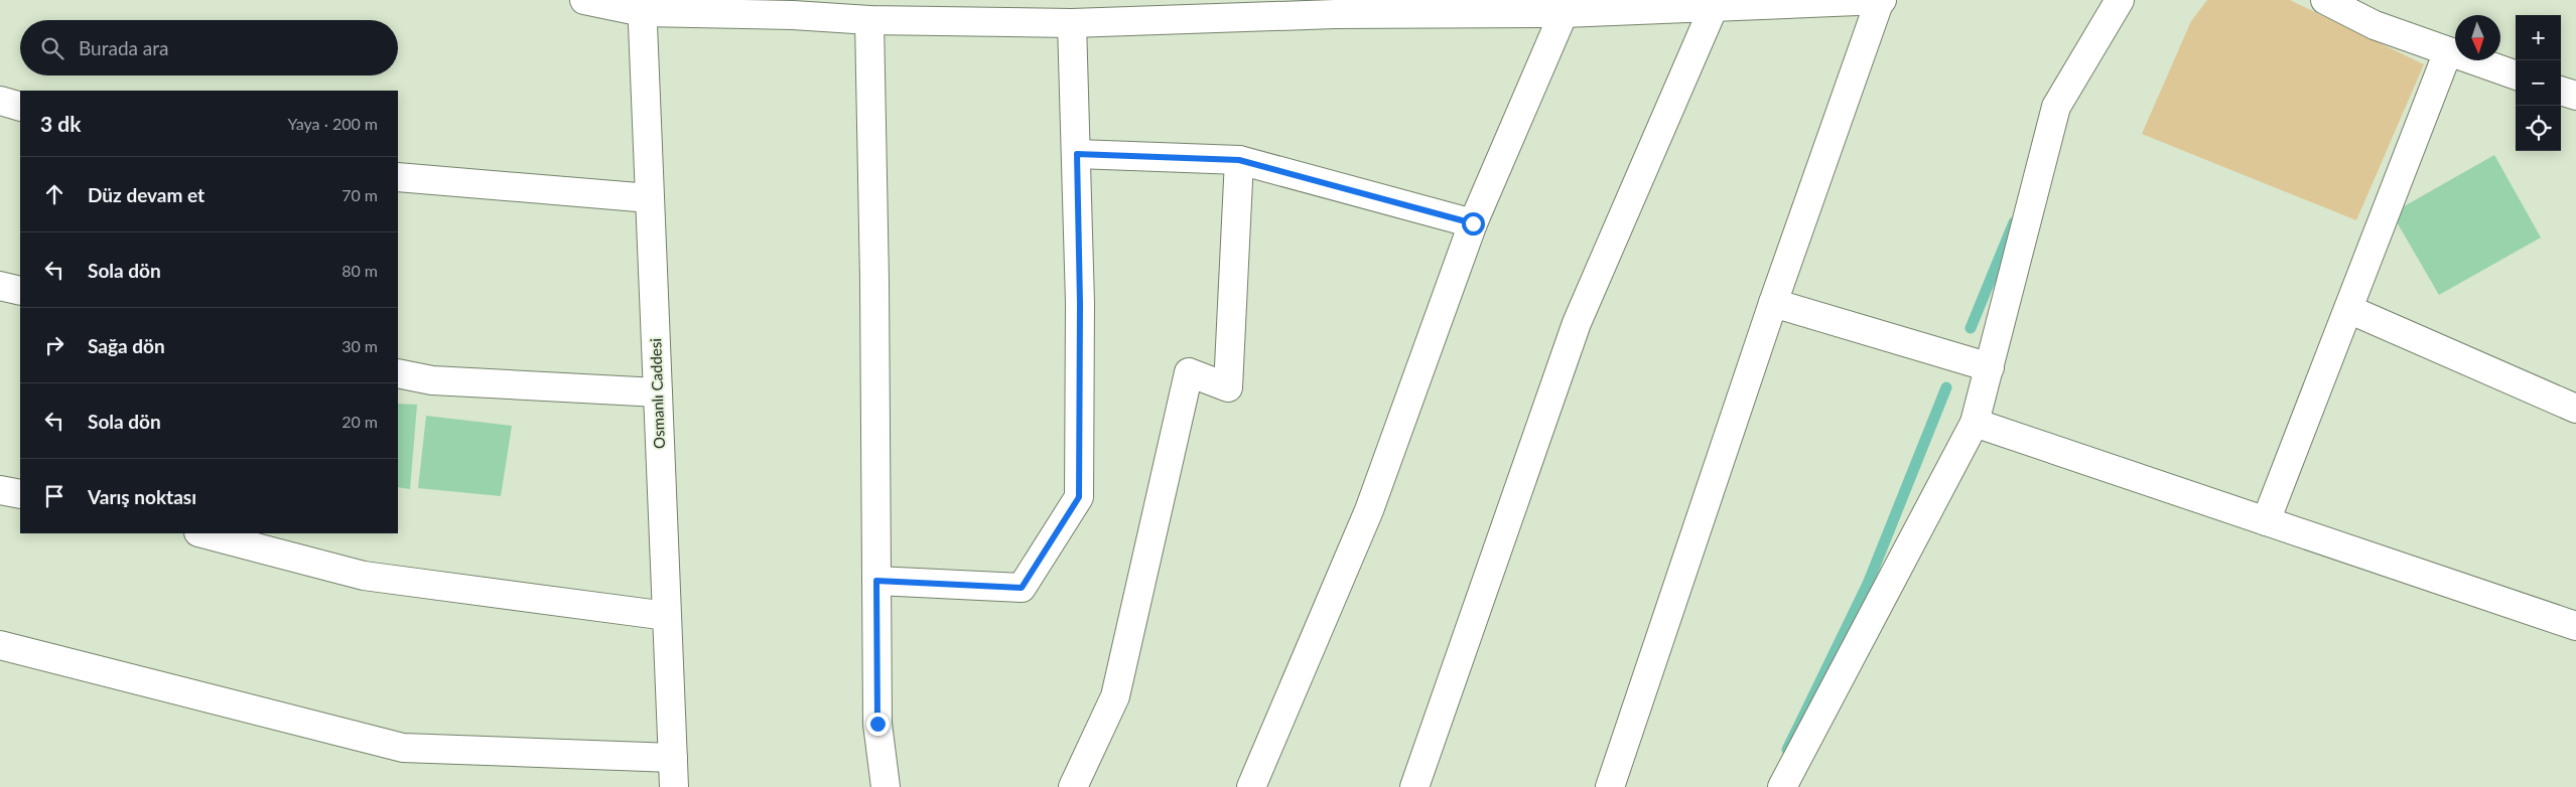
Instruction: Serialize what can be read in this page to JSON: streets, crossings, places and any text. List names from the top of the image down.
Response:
{
  "streets": {
    "street": ["Osmanlı Caddesi"]
  },
  "north": "bottom",
  "page": {
    "map_buttons": ["+", "−"],
    "search": "Burada ara",
    "heading": ["3 dk", "Yaya · 200 m"],
    "list": [
      ["Düz devam et", "70 m"],
      ["Sola dön", "80 m"],
      ["Sağa dön", "30 m"],
      ["Sola dön", "20 m"],
      "Varış noktası"
    ]
  }
}
